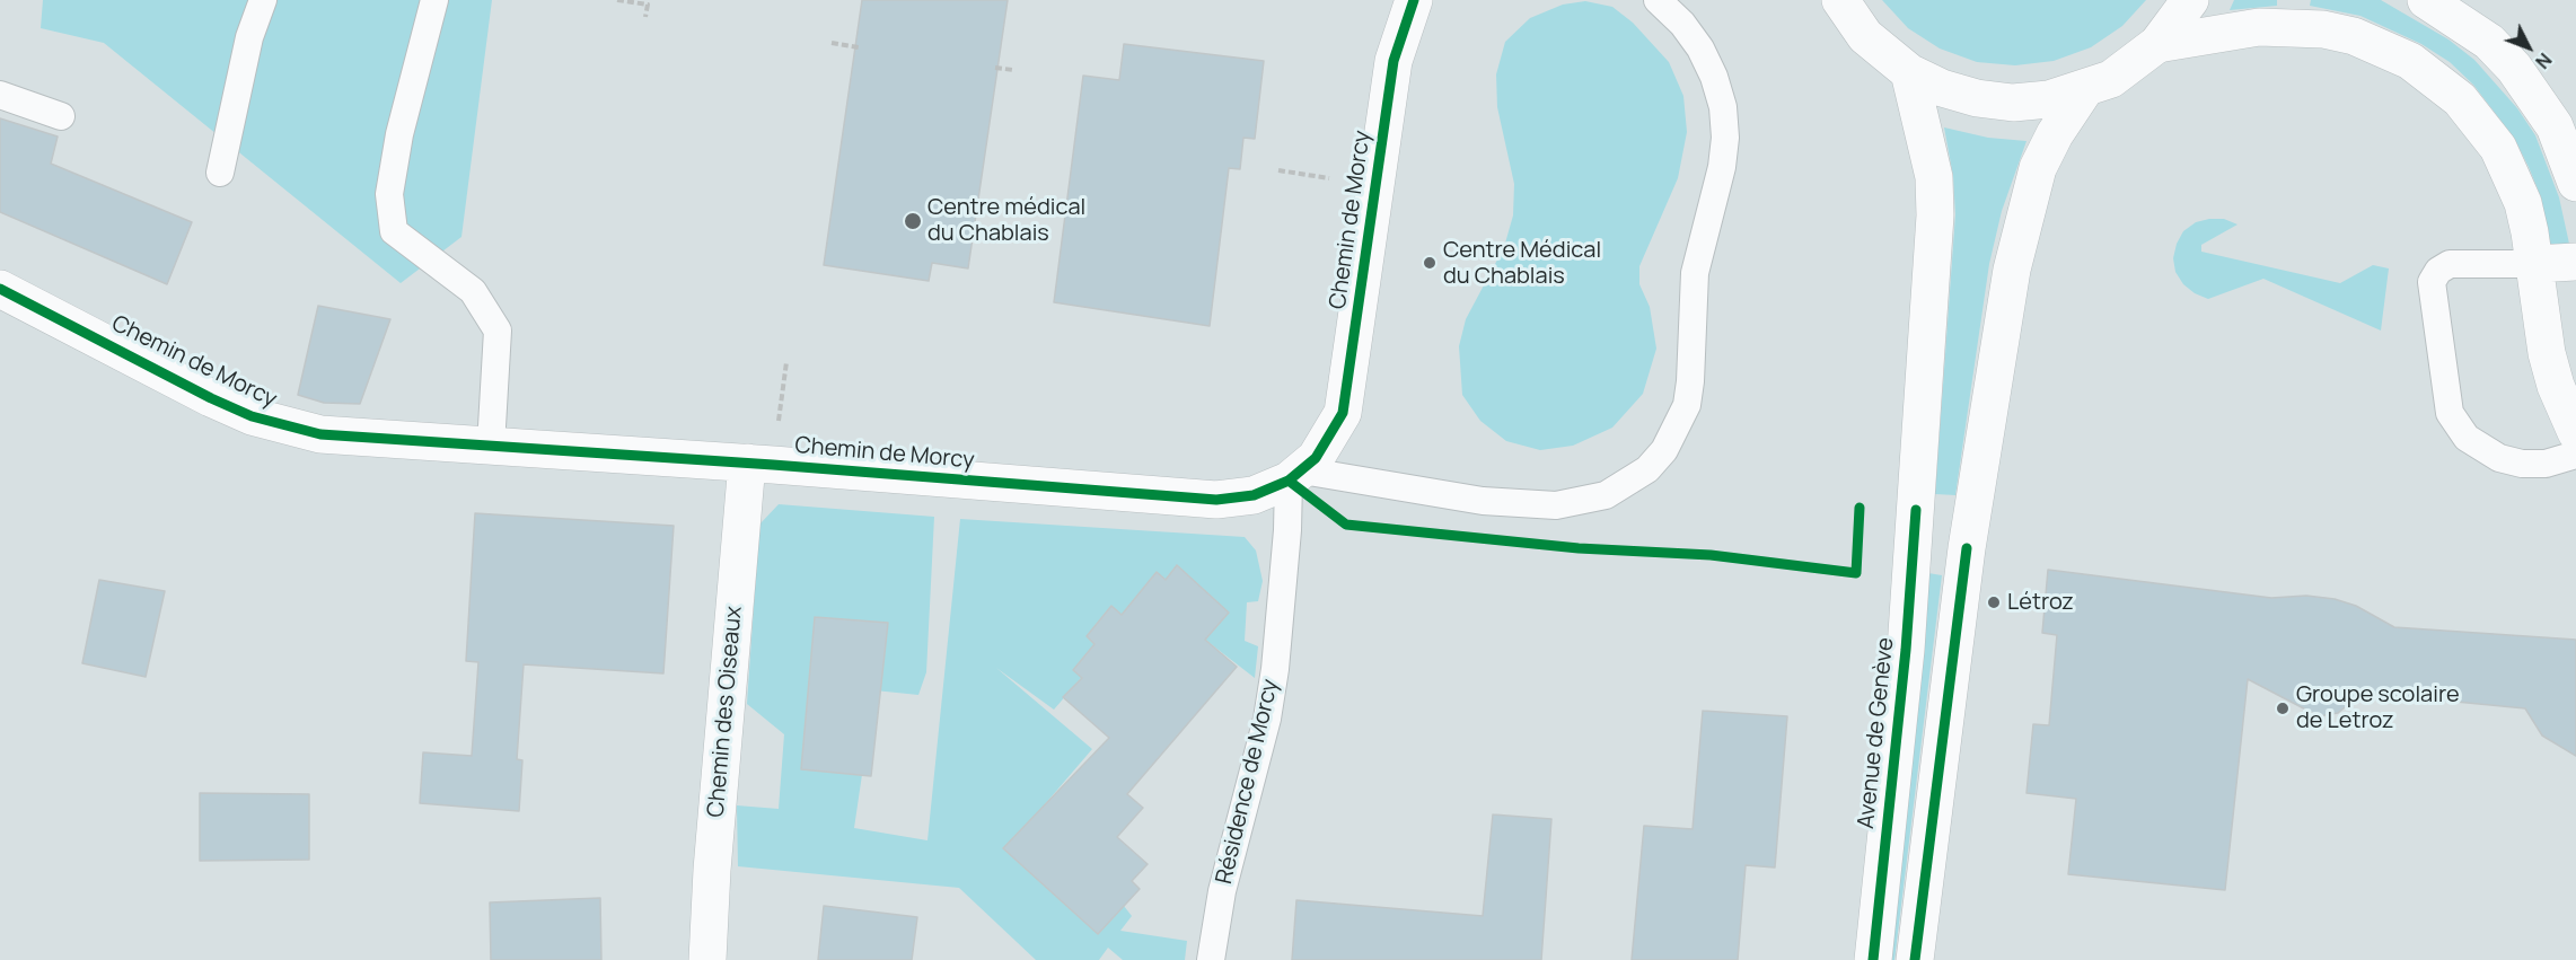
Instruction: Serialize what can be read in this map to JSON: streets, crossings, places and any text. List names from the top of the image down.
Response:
{
  "streets": {
    "street": ["Chemin de Morcy", "Chemin des Oiseaux", "Avenue de Genève"],
    "lane": ["Résidence de Morcy"]
  },
  "crossings": [
    ["Chemin de Morcy", "Chemin des Oiseaux"],
    ["Chemin de Morcy", "Résidence de Morcy"]
  ],
  "places": [
    "Centre médical du Chablais",
    "Centre Médical du Chablais",
    "Létroz",
    "Groupe scolaire de Letroz"
  ],
  "north": "bottom right"
}
